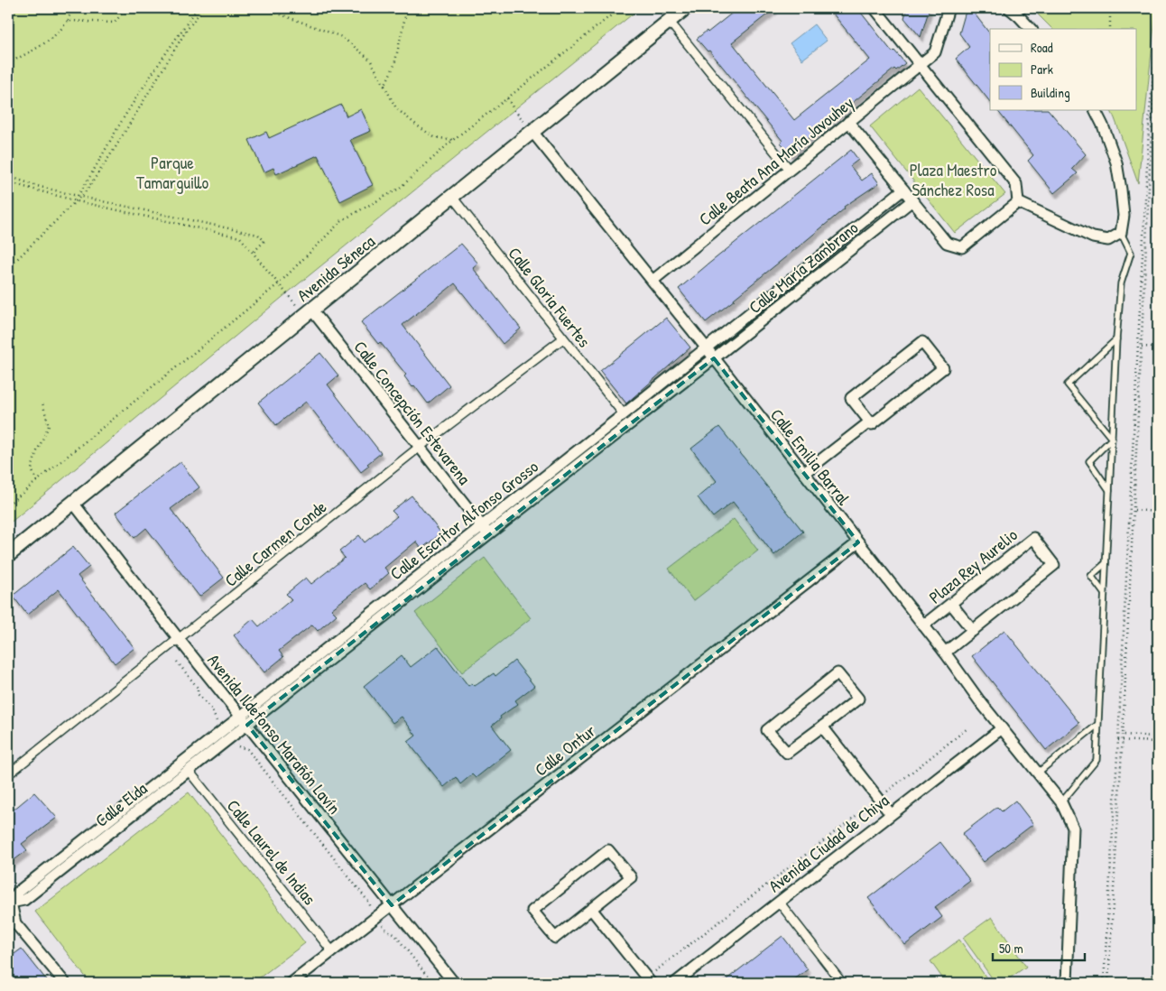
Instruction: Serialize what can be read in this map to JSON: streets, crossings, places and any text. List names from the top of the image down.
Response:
{
  "streets": {
    "street": [
      "Calle Beata Ana María Javouhey",
      "Calle María Zambrano",
      "Avenida Séneca",
      "Calle Gloria Fuertes",
      "Calle Concepción Estevarena",
      "Calle Emilia Barral",
      "Calle Escritor Alfonso Grosso",
      "Calle Carmen Conde",
      "Plaza Rey Aurelio",
      "Avenida Ildefonso Marañón Lavín",
      "Calle Ontur",
      "Calle Elda",
      "Avenida Ciudad de Chiva",
      "Calle Laurel de Indias"
    ]
  },
  "crossings": [
    ["Calle Beata Ana María Javouhey", "Calle Emilia Barral"],
    ["Calle María Zambrano", "Calle Emilia Barral"],
    ["Calle María Zambrano", "Calle Escritor Alfonso Grosso"],
    ["Avenida Séneca", "Calle Gloria Fuertes"],
    ["Avenida Séneca", "Calle Concepción Estevarena"],
    ["Avenida Séneca", "Calle Emilia Barral"],
    ["Avenida Séneca", "Avenida Ildefonso Marañón Lavín"],
    ["Calle Gloria Fuertes", "Calle Escritor Alfonso Grosso"],
    ["Calle Gloria Fuertes", "Calle Carmen Conde"],
    ["Calle Concepción Estevarena", "Calle Escritor Alfonso Grosso"],
    ["Calle Concepción Estevarena", "Calle Carmen Conde"],
    ["Calle Emilia Barral", "Calle Escritor Alfonso Grosso"],
    ["Calle Emilia Barral", "Plaza Rey Aurelio"],
    ["Calle Emilia Barral", "Calle Ontur"],
    ["Calle Emilia Barral", "Avenida Ciudad de Chiva"],
    ["Calle Escritor Alfonso Grosso", "Avenida Ildefonso Marañón Lavín"],
    ["Calle Escritor Alfonso Grosso", "Calle Elda"],
    ["Calle Carmen Conde", "Avenida Ildefonso Marañón Lavín"],
    ["Avenida Ildefonso Marañón Lavín", "Calle Ontur"],
    ["Avenida Ildefonso Marañón Lavín", "Calle Elda"],
    ["Calle Ontur", "Calle Laurel de Indias"],
    ["Calle Elda", "Calle Laurel de Indias"]
  ],
  "parks": ["Parque Tamarguillo", "Plaza Maestro Sánchez Rosa"],
  "legend": ["Road", "Park", "Building"],
  "scale_bar": "50 m"
}
